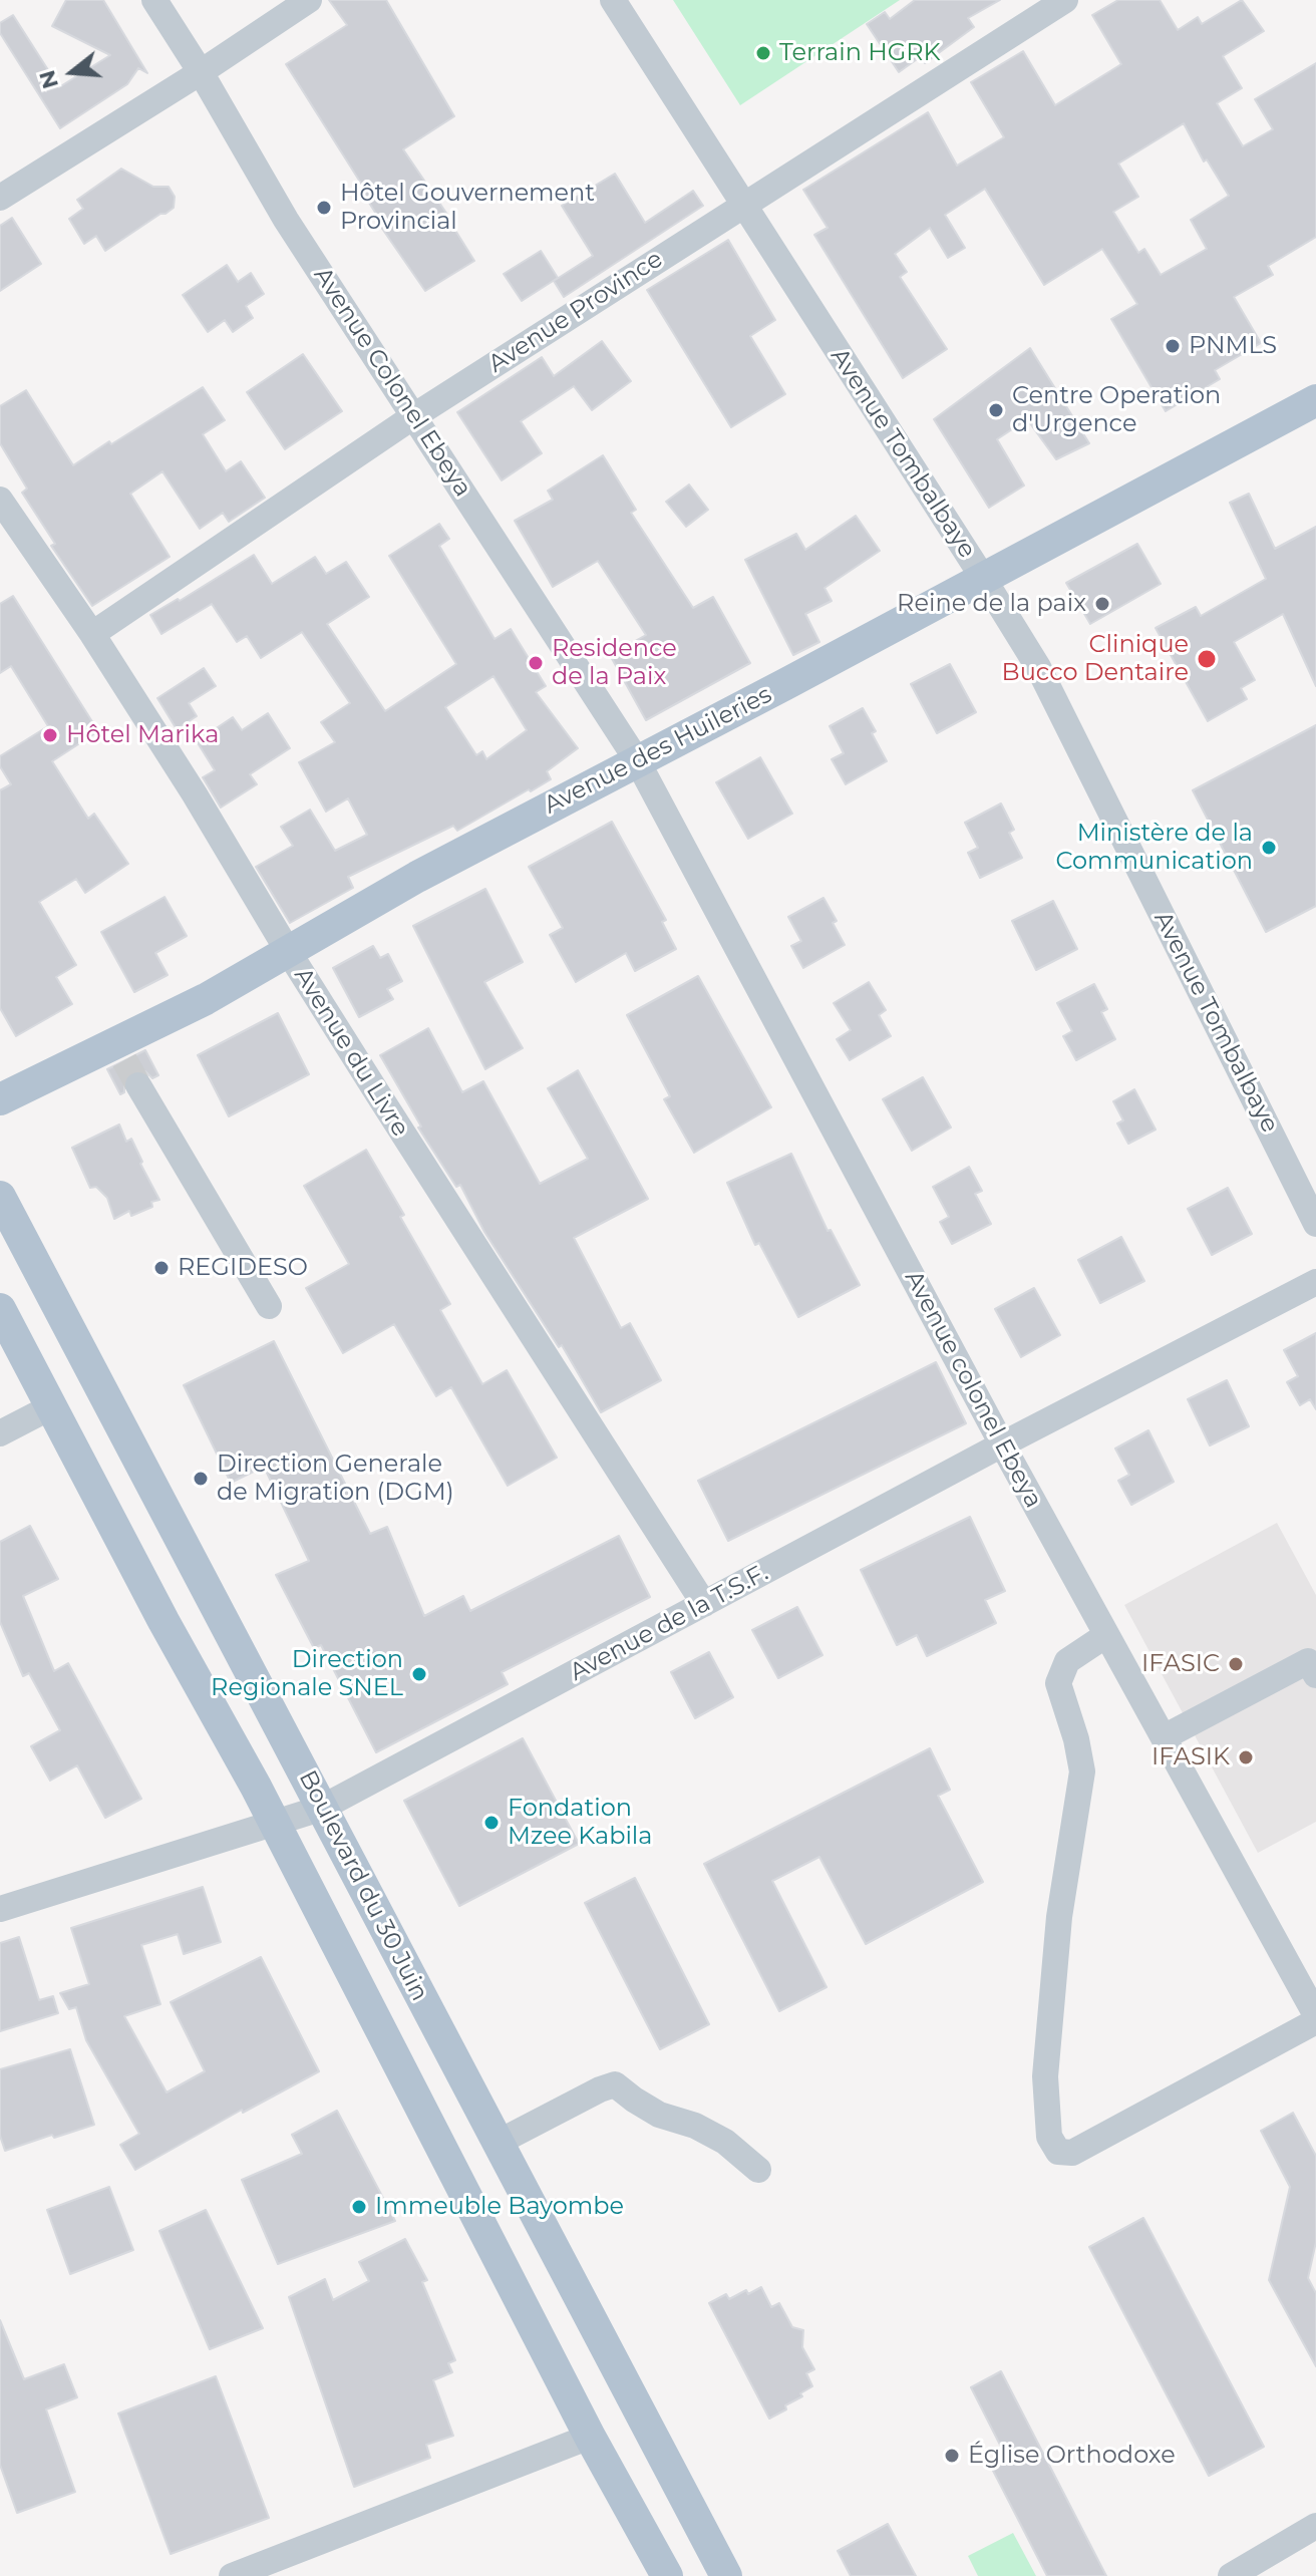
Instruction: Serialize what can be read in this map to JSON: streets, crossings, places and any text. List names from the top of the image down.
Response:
{
  "streets": {
    "main road": ["Avenue des Huileries", "Boulevard du 30 Juin"],
    "street": [
      "Avenue Province",
      "Avenue Colonel Ebeya",
      "Avenue Tombalbaye",
      "Avenue du Livre",
      "Avenue colonel Ebeya",
      "Avenue de la T.S.F."
    ]
  },
  "crossings": [
    ["Avenue Province", "Avenue Colonel Ebeya"],
    ["Avenue Province", "Avenue Tombalbaye"],
    ["Avenue Province", "Avenue du Livre"],
    ["Avenue Colonel Ebeya", "Avenue des Huileries"],
    ["Avenue Colonel Ebeya", "Avenue colonel Ebeya"],
    ["Avenue Tombalbaye", "Avenue des Huileries"],
    ["Avenue des Huileries", "Avenue du Livre"],
    ["Avenue des Huileries", "Avenue colonel Ebeya"],
    ["Avenue du Livre", "Avenue de la T.S.F."],
    ["Avenue colonel Ebeya", "Avenue de la T.S.F."],
    ["Avenue de la T.S.F.", "Boulevard du 30 Juin"]
  ],
  "places": [
    "Terrain HGRK",
    "Hôtel Gouvernement Provincial",
    "PNMLS",
    "Centre Operation d'Urgence",
    "Reine de la paix",
    "Clinique Bucco Dentaire",
    "Residence de la Paix",
    "Hôtel Marika",
    "Ministère de la Communication",
    "REGIDESO",
    "Direction Generale de Migration (DGM)",
    "IFASIC",
    "Direction Regionale SNEL",
    "IFASIK",
    "Fondation Mzee Kabila",
    "Immeuble Bayombe",
    "Église Orthodoxe"
  ],
  "north": "left"
}
